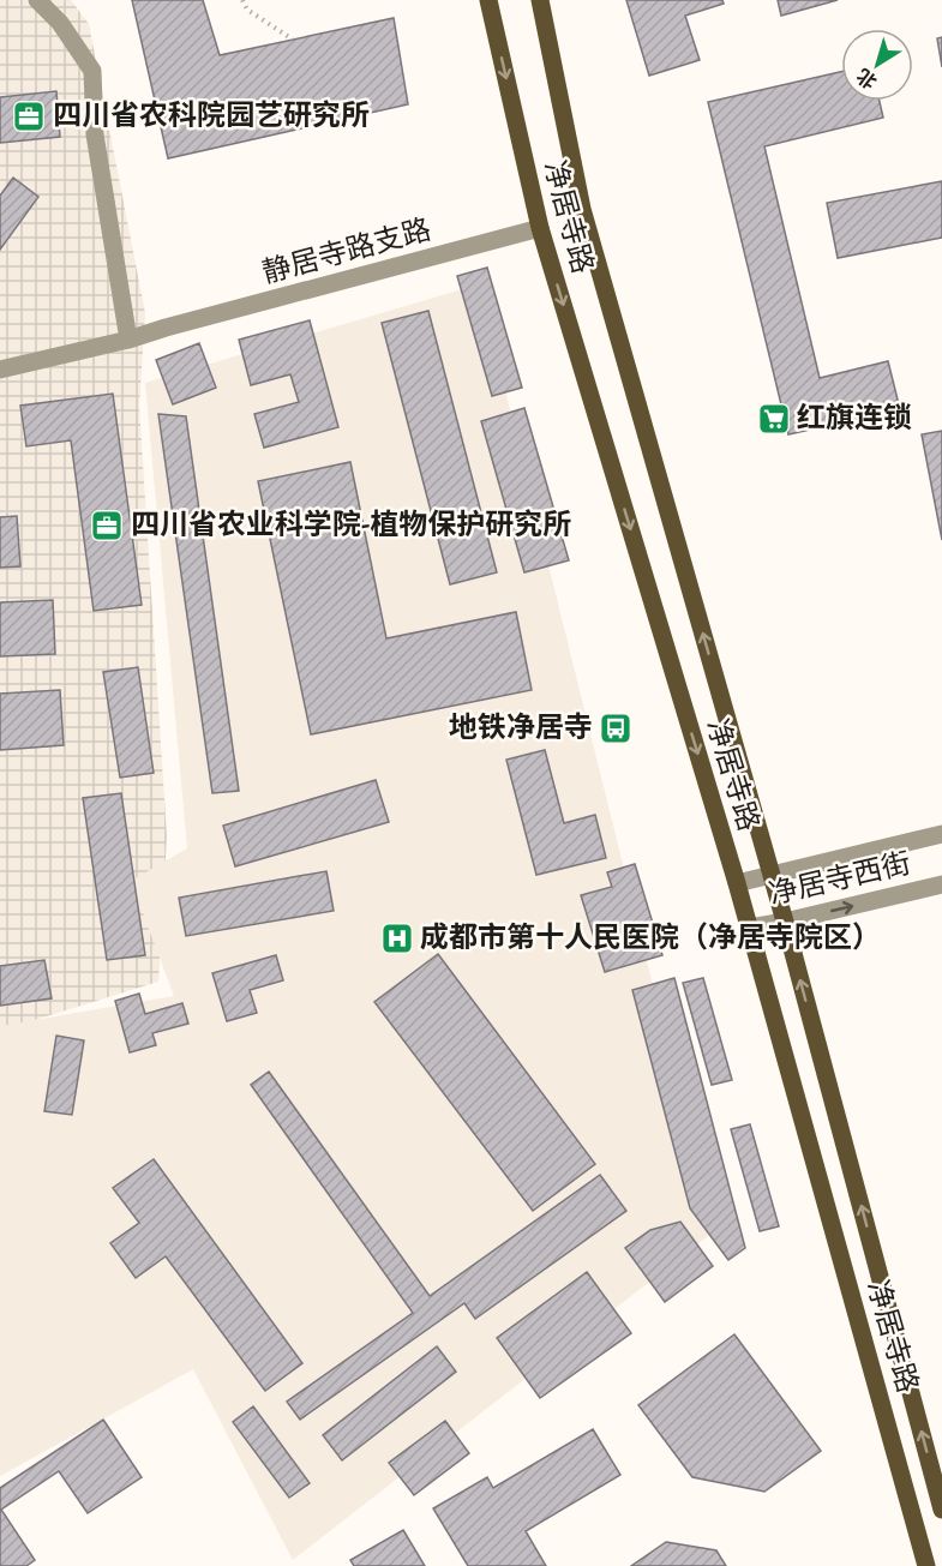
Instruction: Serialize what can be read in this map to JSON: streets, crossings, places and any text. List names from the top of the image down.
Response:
{
  "streets": {
    "main road": ["净居寺路"],
    "street": ["静居寺路支路", "净居寺西街"]
  },
  "crossings": [
    ["净居寺路", "静居寺路支路"],
    ["净居寺路", "净居寺西街"]
  ],
  "places": {
    "office": ["四川省农科院园艺研究所", "四川省农业科学院-植物保护研究所"],
    "supermarket": ["红旗连锁"],
    "bus stop": ["地铁净居寺"],
    "hospital": ["成都市第十人民医院（净居寺院区）"]
  },
  "north": "bottom left"
}
